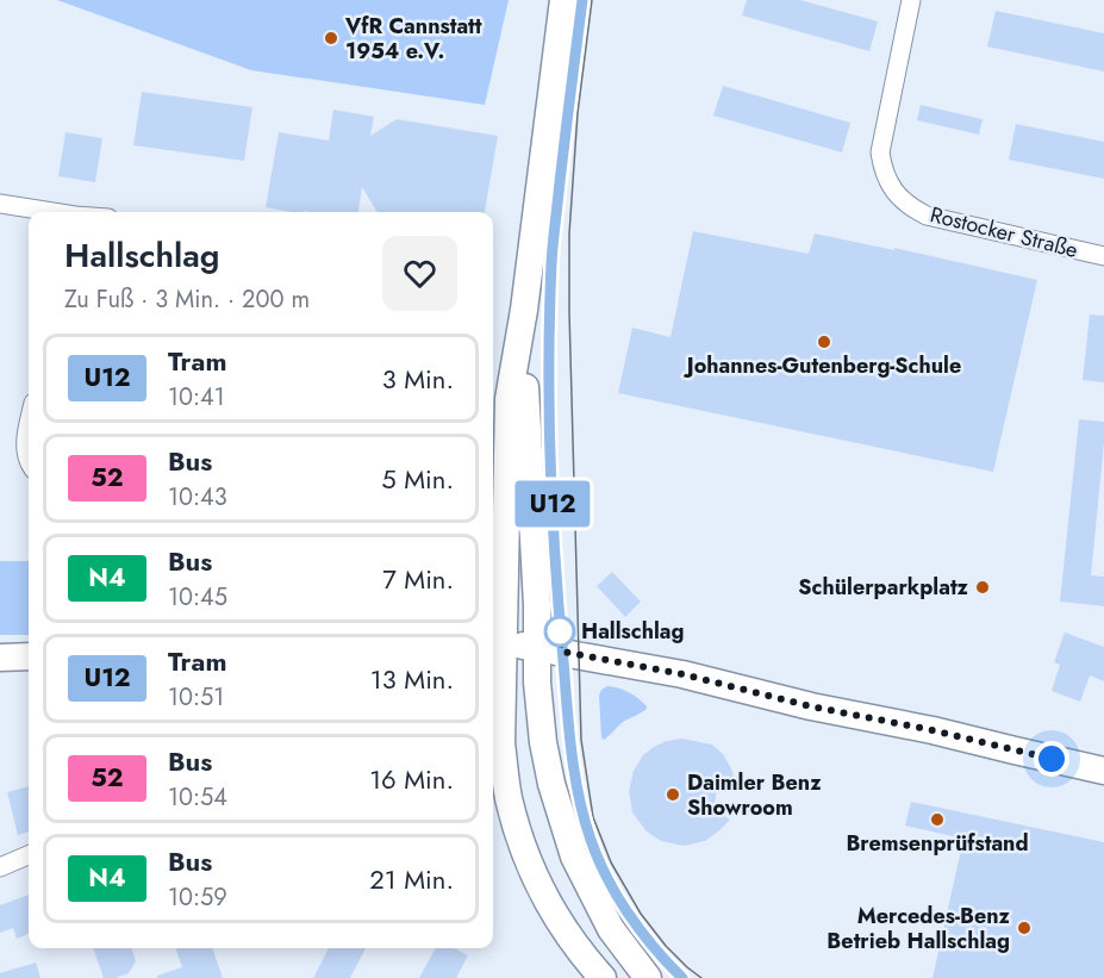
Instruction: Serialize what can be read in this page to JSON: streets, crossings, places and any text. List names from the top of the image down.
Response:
{
  "streets": {
    "street": ["Rostocker Straße"]
  },
  "places": [
    "VfR Cannstatt 1954 e.V.",
    "Johannes-Gutenberg-Schule",
    "Schülerparkplatz",
    "Hallschlag",
    "Daimler Benz Showroom",
    "Bremsenprüfstand",
    "Mercedes-Benz Betrieb Hallschlag"
  ],
  "lines": ["tram line U12"],
  "page": {
    "on_map": "U12",
    "heading": ["Hallschlag", "Zu Fuß · 3 Min. · 200 m"],
    "list": [
      {
        "mark": "U12",
        "name": "Tram",
        "note": "10:41",
        "value": "3 Min."
      },
      {
        "mark": "52",
        "name": "Bus",
        "note": "10:43",
        "value": "5 Min."
      },
      {
        "mark": "N4",
        "name": "Bus",
        "note": "10:45",
        "value": "7 Min."
      },
      {
        "mark": "U12",
        "name": "Tram",
        "note": "10:51",
        "value": "13 Min."
      },
      {
        "mark": "52",
        "name": "Bus",
        "note": "10:54",
        "value": "16 Min."
      },
      {
        "mark": "N4",
        "name": "Bus",
        "note": "10:59",
        "value": "21 Min."
      }
    ]
  }
}
